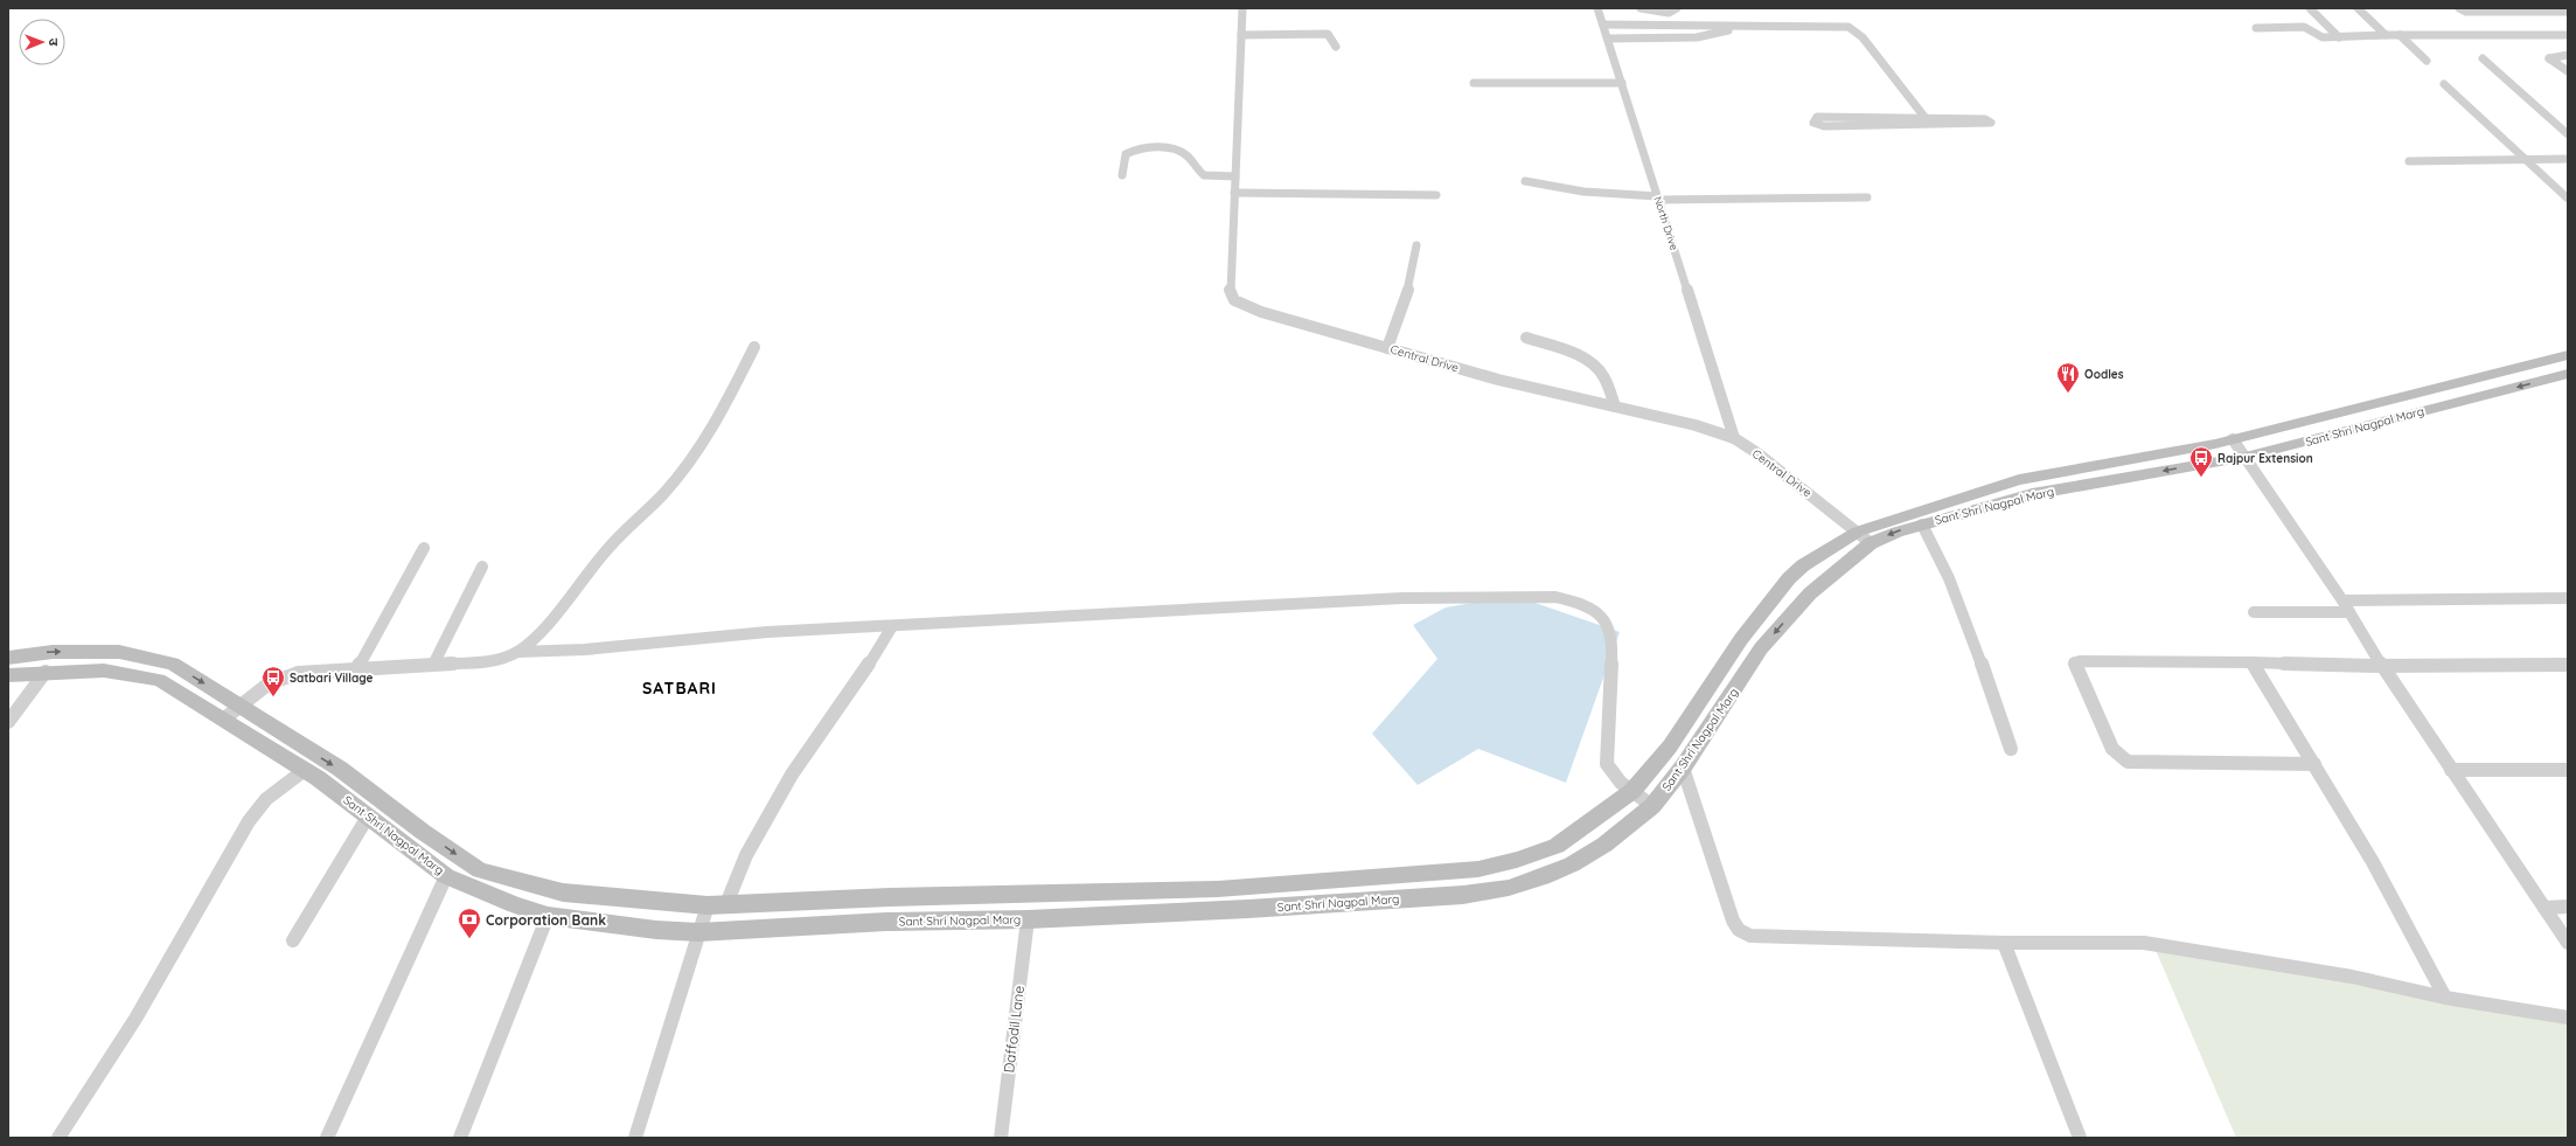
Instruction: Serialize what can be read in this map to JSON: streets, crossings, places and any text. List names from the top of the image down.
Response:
{
  "streets": {
    "main road": ["Sant Shri Nagpal Marg"],
    "street": ["North Drive", "Central Drive", "Daffodil Lane"]
  },
  "crossings": [
    ["North Drive", "Central Drive"],
    ["Central Drive", "Sant Shri Nagpal Marg"],
    ["Sant Shri Nagpal Marg", "Daffodil Lane"]
  ],
  "districts": ["SATBARI"],
  "places": {
    "restaurant": ["Oodles"],
    "bus stop": ["Rajpur Extension", "Satbari Village"],
    "bank": ["Corporation Bank"]
  },
  "north": "right"
}
